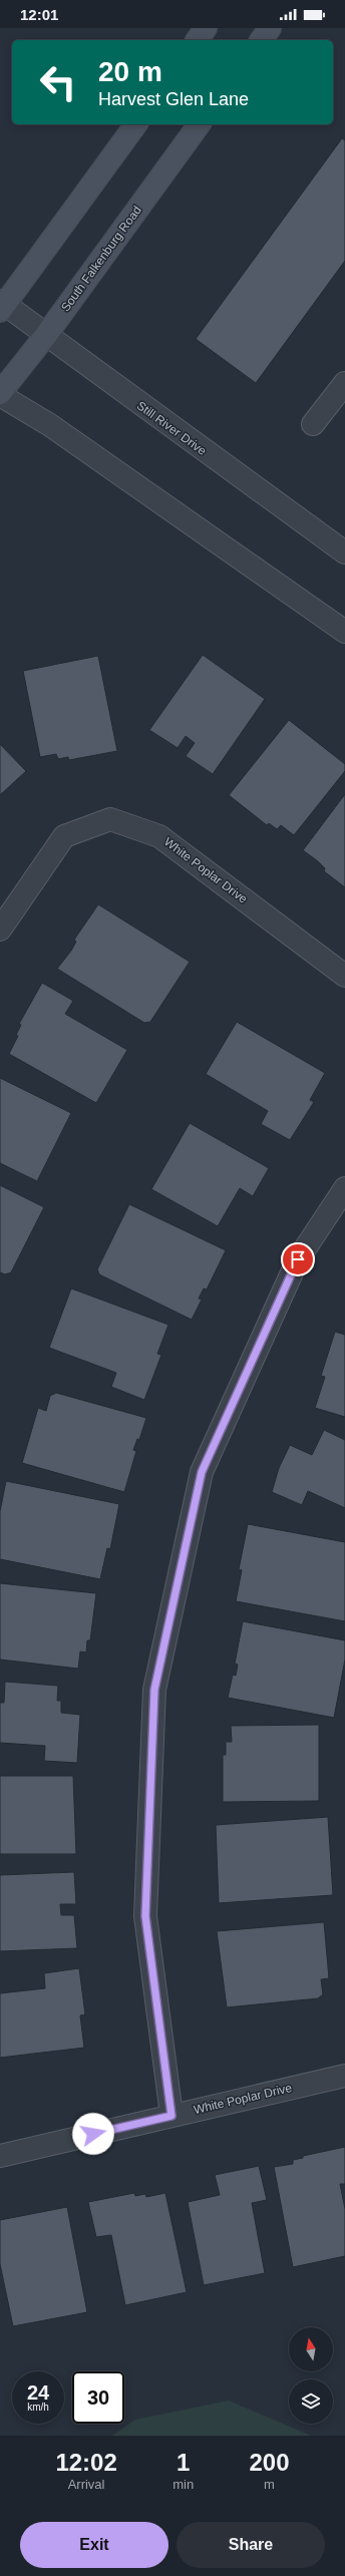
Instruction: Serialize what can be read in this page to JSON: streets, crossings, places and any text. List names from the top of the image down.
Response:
{
  "streets": {
    "street": ["South Falkenburg Road", "Still River Drive", "White Poplar Drive"]
  },
  "crossings": [
    ["South Falkenburg Road", "Still River Drive"]
  ],
  "north": "top",
  "page": {
    "status": "12:01",
    "turn": ["20 m", "Harvest Glen Lane"],
    "speed": "24 km/h",
    "limit": "30",
    "eta": [
      "12:02",
      "Arrival",
      "1",
      "min",
      "200",
      "m"
    ],
    "buttons": ["Exit", "Share"]
  }
}
